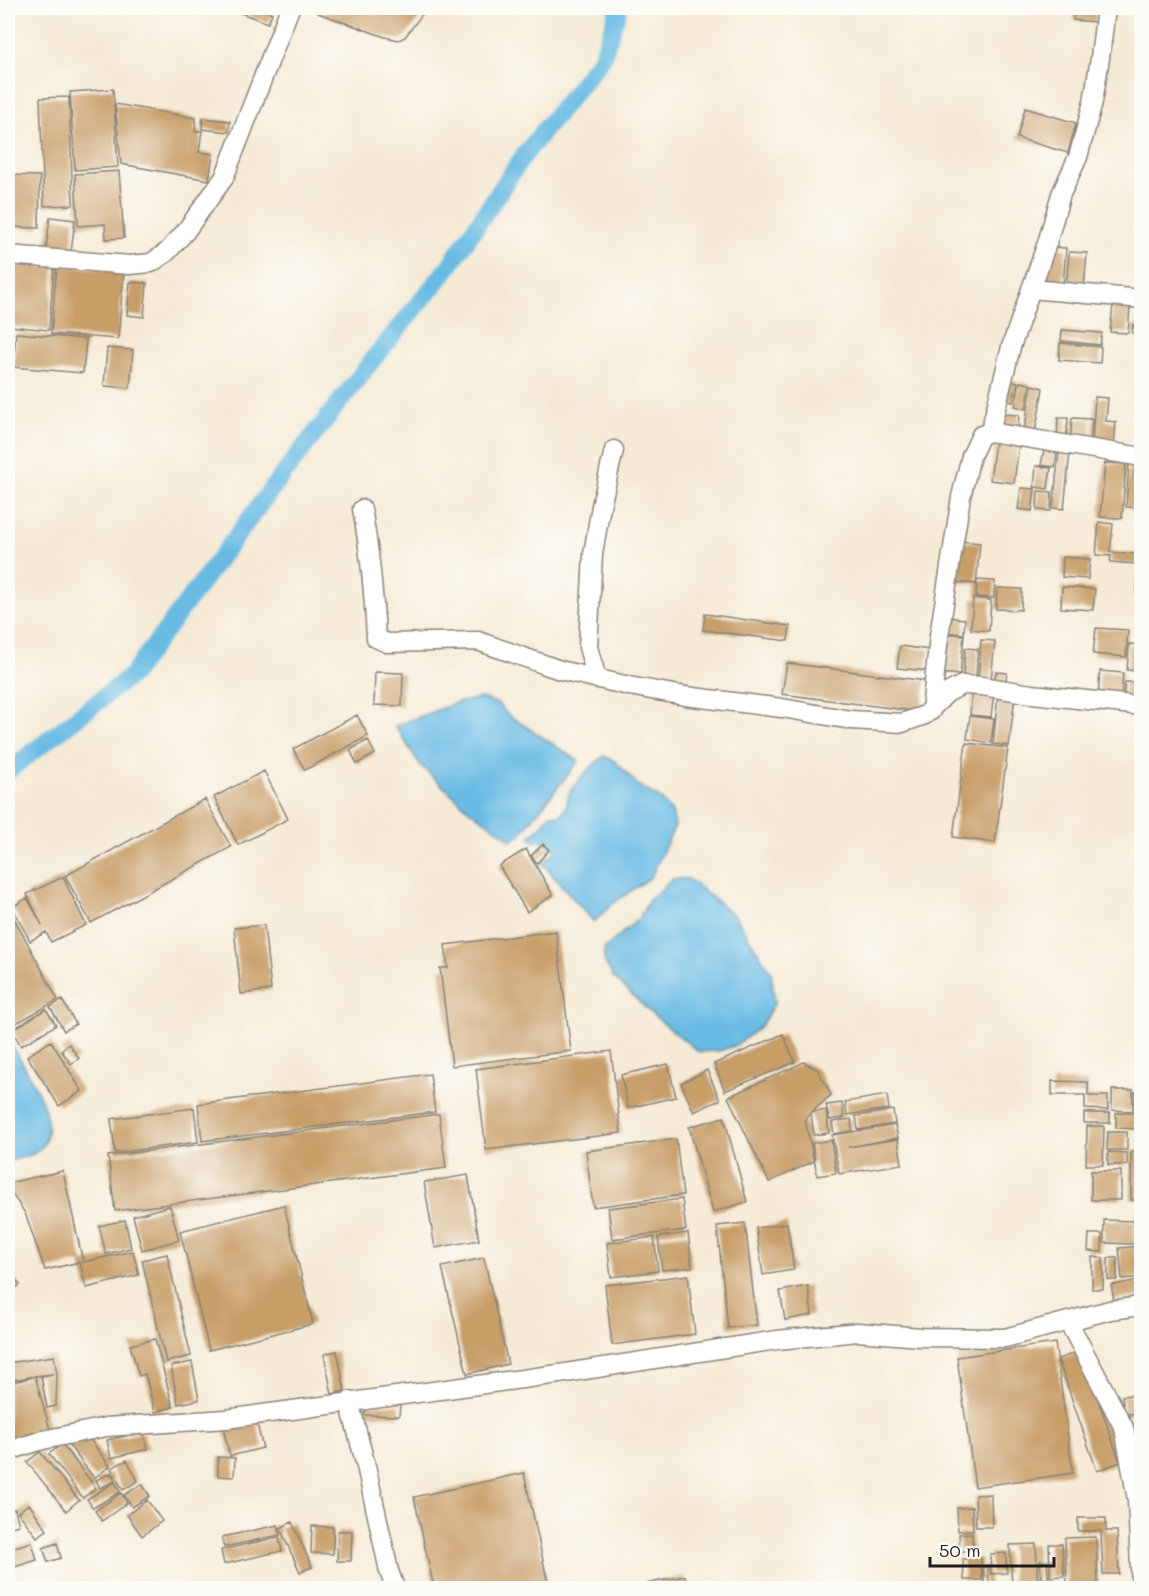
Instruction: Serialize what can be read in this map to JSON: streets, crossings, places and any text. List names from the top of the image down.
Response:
{
  "scale_bar": "50 m"
}
